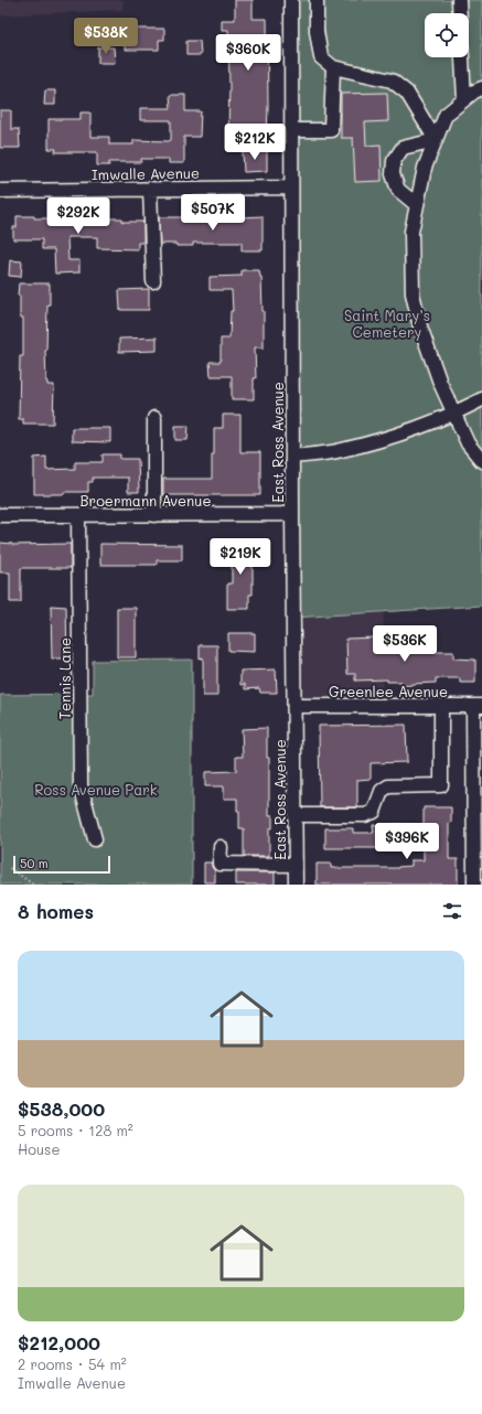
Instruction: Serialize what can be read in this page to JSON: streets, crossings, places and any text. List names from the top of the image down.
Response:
{
  "streets": {
    "street": [
      "Imwalle Avenue",
      "East Ross Avenue",
      "Broermann Avenue",
      "Tennis Lane",
      "Greenlee Avenue"
    ]
  },
  "crossings": [
    ["Imwalle Avenue", "East Ross Avenue"],
    ["East Ross Avenue", "Broermann Avenue"],
    ["East Ross Avenue", "Greenlee Avenue"],
    ["Broermann Avenue", "Tennis Lane"]
  ],
  "parks": ["Saint Mary’s Cemetery", "Ross Avenue Park"],
  "scale_bar": "50 m",
  "page": {
    "price": [
      "$538K",
      "$360K",
      "$212K",
      "$507K",
      "$292K",
      "$219K",
      "$536K",
      "$396K"
    ],
    "scale": "50 m",
    "heading": "8 homes",
    "list": [
      {
        "name": "$538,000",
        "note": "5 rooms · 128 m² · House"
      },
      {
        "name": "$212,000",
        "note": "2 rooms · 54 m² · Imwalle Avenue"
      }
    ]
  }
}
